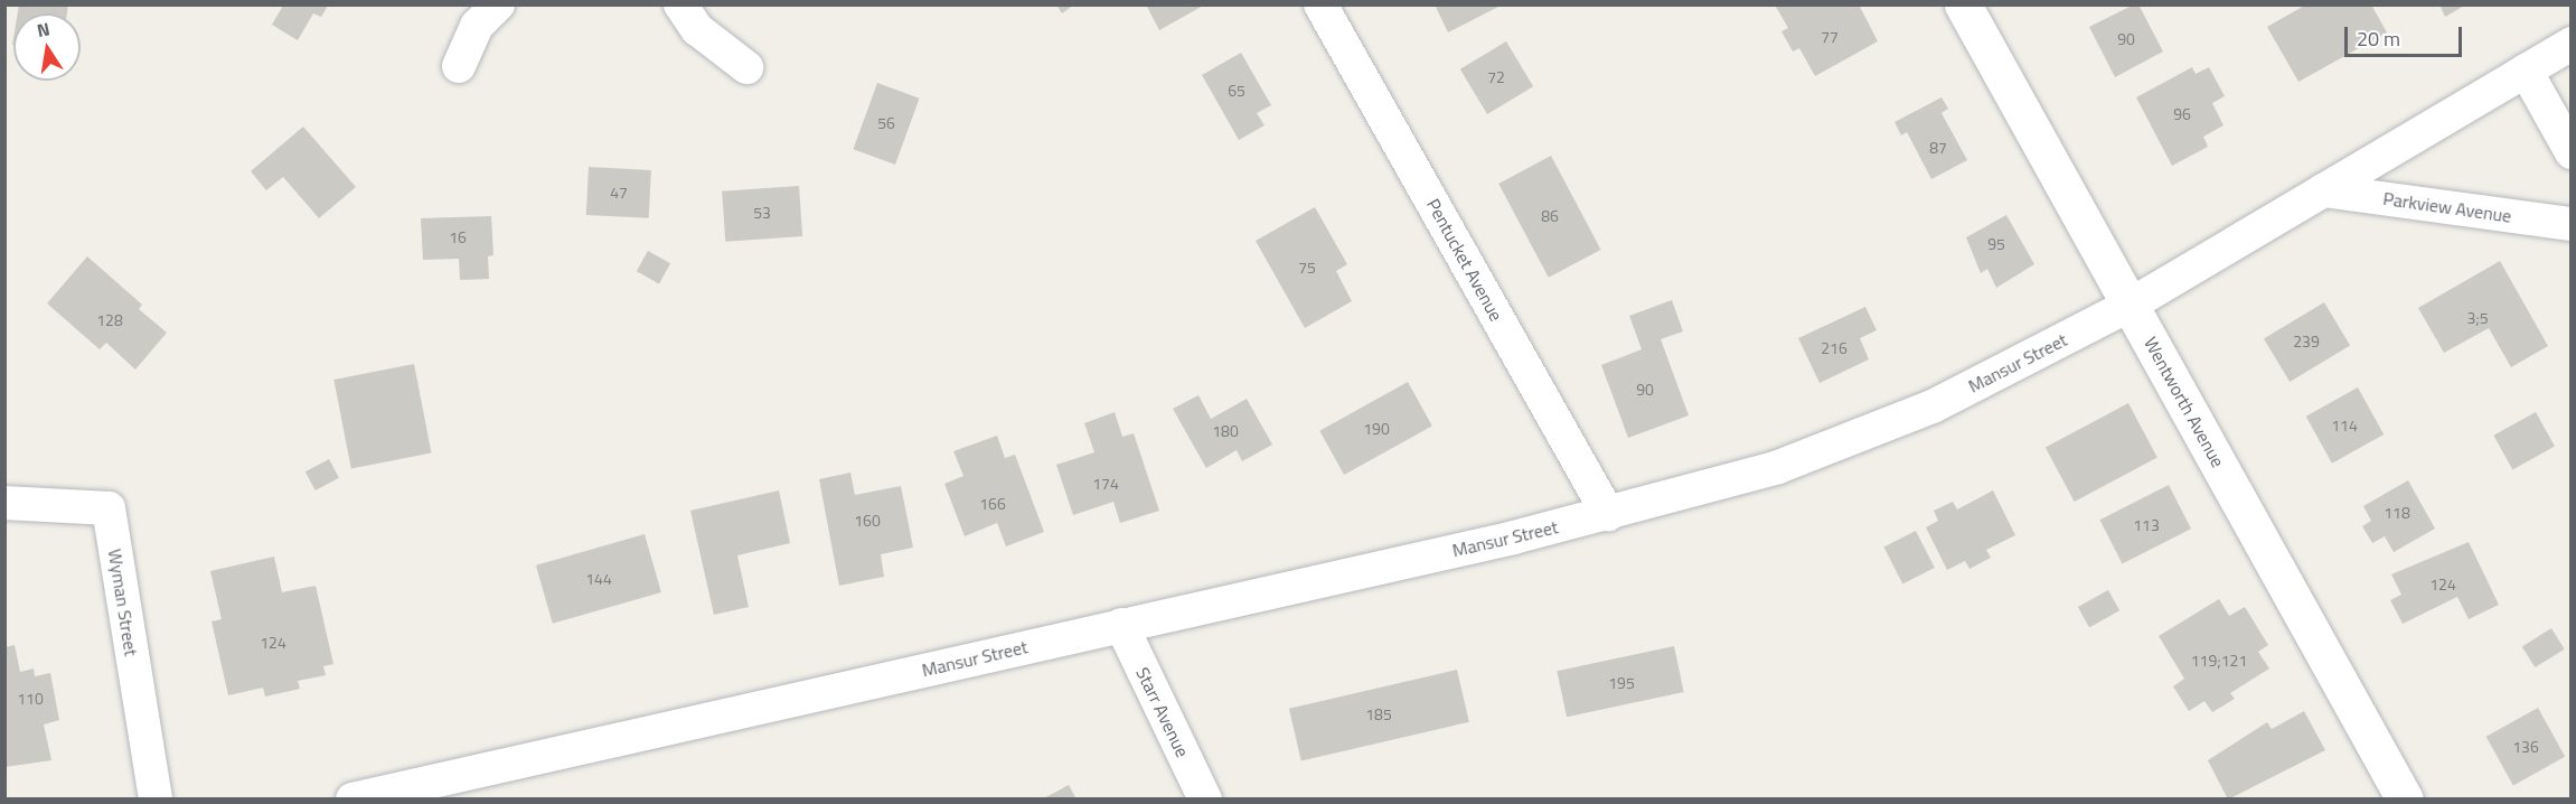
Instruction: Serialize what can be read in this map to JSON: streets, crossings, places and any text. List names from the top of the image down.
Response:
{
  "streets": {
    "street": [
      "Parkview Avenue",
      "Pentucket Avenue",
      "Mansur Street",
      "Wentworth Avenue",
      "Wyman Street",
      "Starr Avenue"
    ]
  },
  "crossings": [
    ["Parkview Avenue", "Mansur Street"],
    ["Pentucket Avenue", "Mansur Street"],
    ["Mansur Street", "Wentworth Avenue"],
    ["Mansur Street", "Starr Avenue"]
  ],
  "house_numbers": [
    "77",
    "90",
    "72",
    "65",
    "96",
    "56",
    "87",
    "47",
    "53",
    "86",
    "16",
    "95",
    "75",
    "3;5",
    "128",
    "239",
    "216",
    "90",
    "114",
    "190",
    "180",
    "174",
    "166",
    "118",
    "160",
    "113",
    "144",
    "124",
    "124",
    "119;121",
    "195",
    "110",
    "185",
    "136"
  ],
  "scale_bar": "20 m",
  "north": "top"
}
